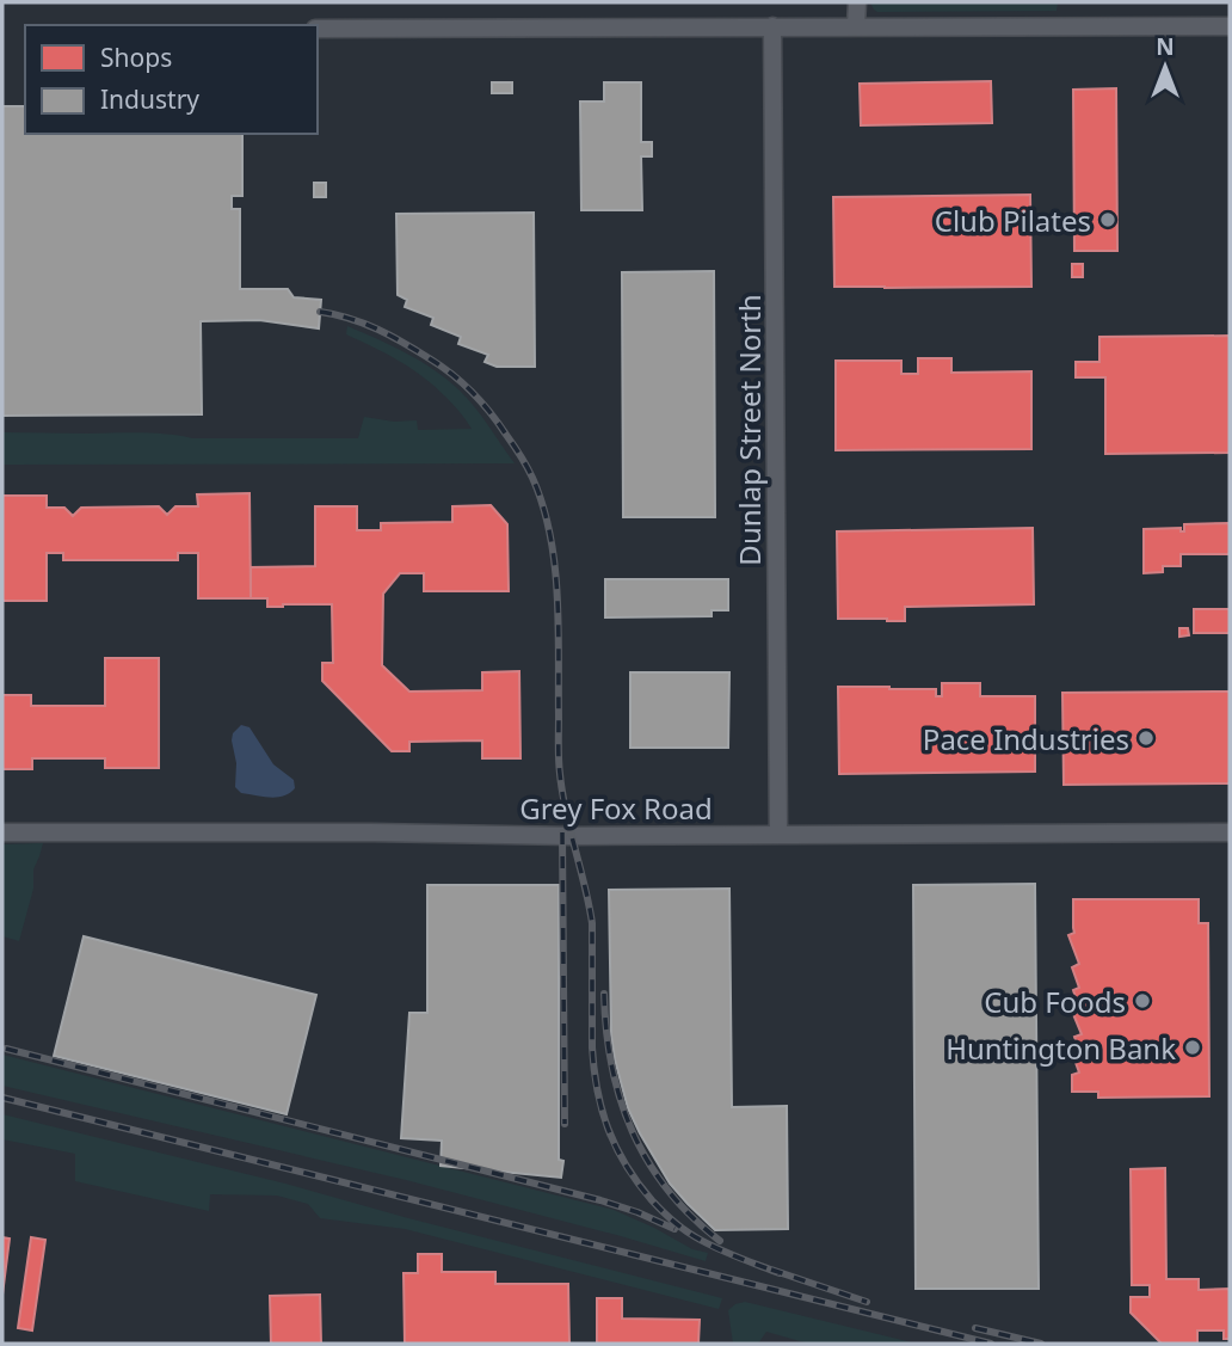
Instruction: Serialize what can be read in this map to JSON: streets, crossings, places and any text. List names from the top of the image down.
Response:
{
  "streets": {
    "street": ["Dunlap Street North", "Grey Fox Road"]
  },
  "crossings": [
    ["Dunlap Street North", "Grey Fox Road"]
  ],
  "places": [
    "Club Pilates",
    "Pace Industries",
    "Cub Foods",
    "Huntington Bank"
  ],
  "legend": ["Shops", "Industry"],
  "north": "top"
}
